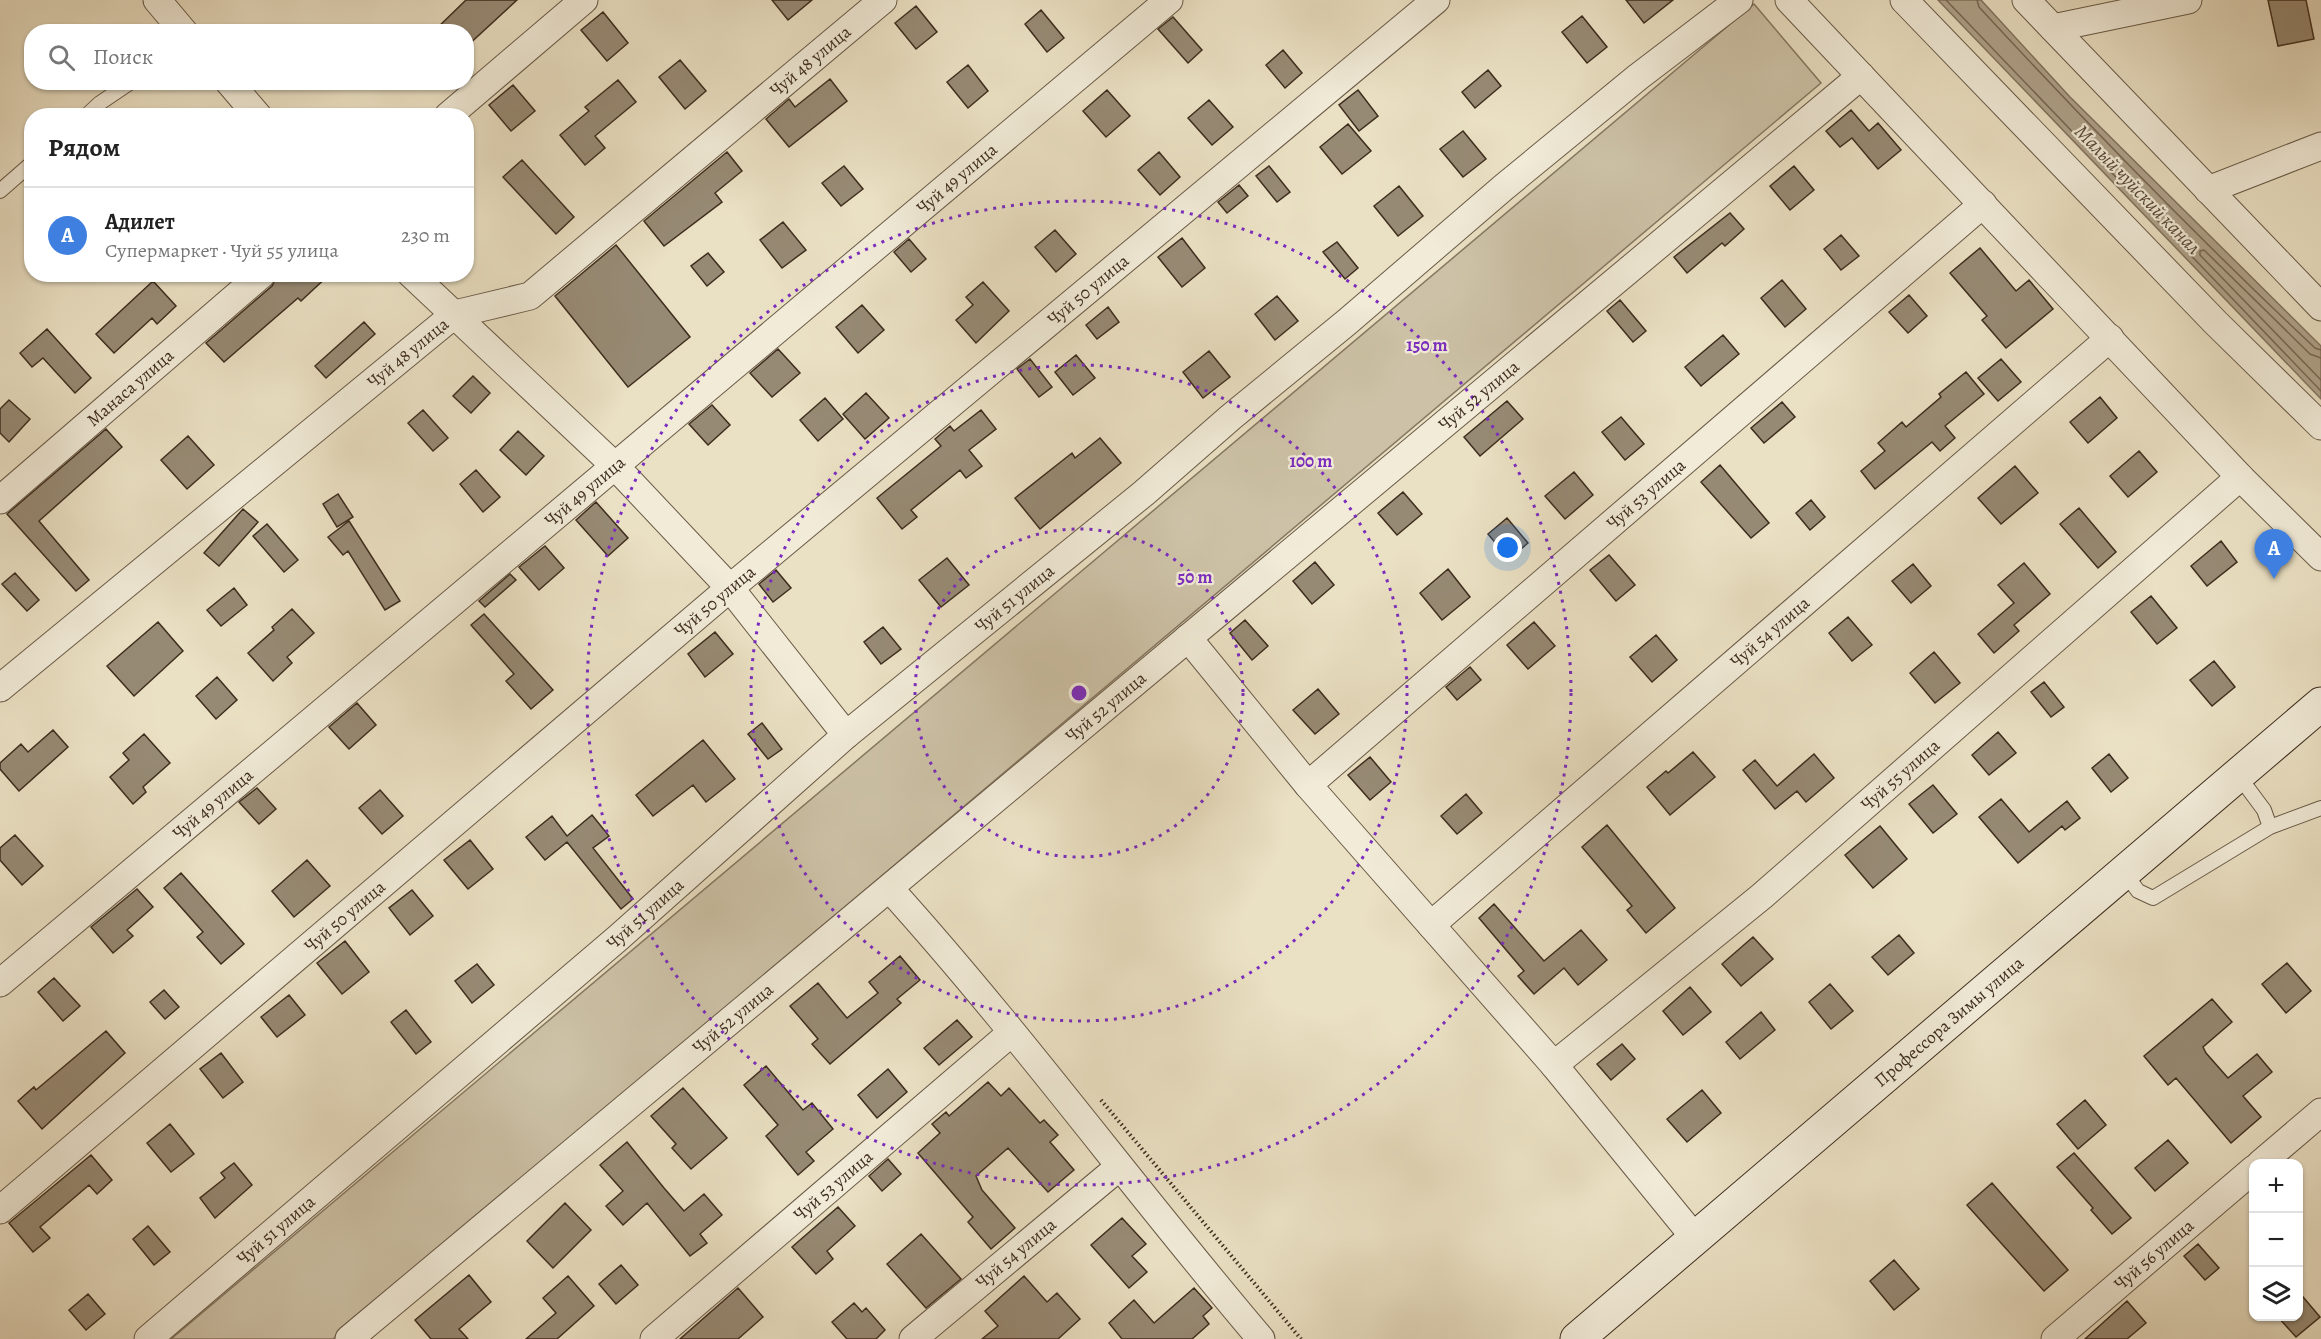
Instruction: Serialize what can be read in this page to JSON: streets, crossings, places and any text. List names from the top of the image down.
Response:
{
  "streets": {
    "street": [
      "Чуй 48 улица",
      "Чуй 49 улица",
      "Чуй 50 улица",
      "Манаса улица",
      "Чуй 52 улица",
      "Чуй 53 улица",
      "Чуй 51 улица",
      "Чуй 54 улица",
      "Чуй 55 улица",
      "Профессора Зимы улица",
      "Чуй 56 улица"
    ]
  },
  "water": ["Малый чуйский канал"],
  "page": {
    "search": "Поиск",
    "heading": "Рядом",
    "list": [
      {
        "mark": "A",
        "name": "Адилет",
        "note": "Супермаркет · Чуй 55 улица",
        "value": "230 m"
      }
    ],
    "pins": "A",
    "map_buttons": ["+", "−"]
  },
  "rings": ["150 m", "100 m", "50 m"]
}
